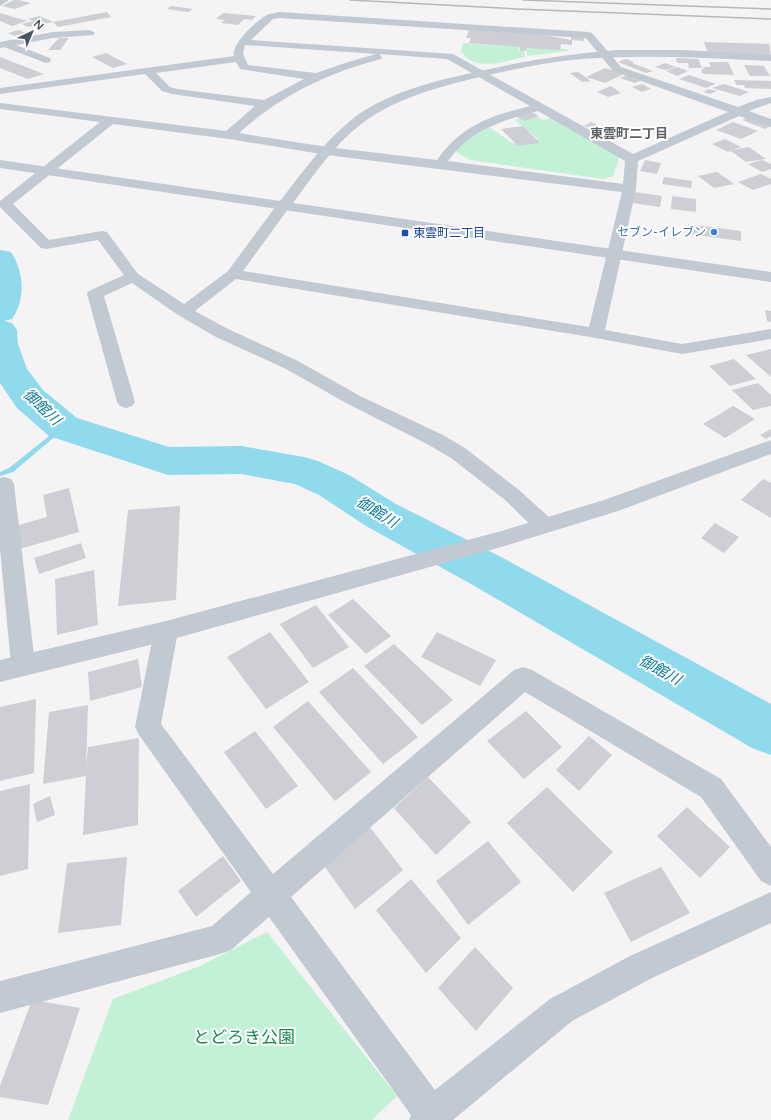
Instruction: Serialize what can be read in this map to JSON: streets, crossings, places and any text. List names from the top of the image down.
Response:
{
  "districts": ["東雲町二丁目"],
  "water": ["御館川"],
  "parks": ["とどろき公園"],
  "places": {
    "other": ["セブン-イレブン"],
    "transit": ["東雲町二丁目"]
  },
  "north": "top right"
}
